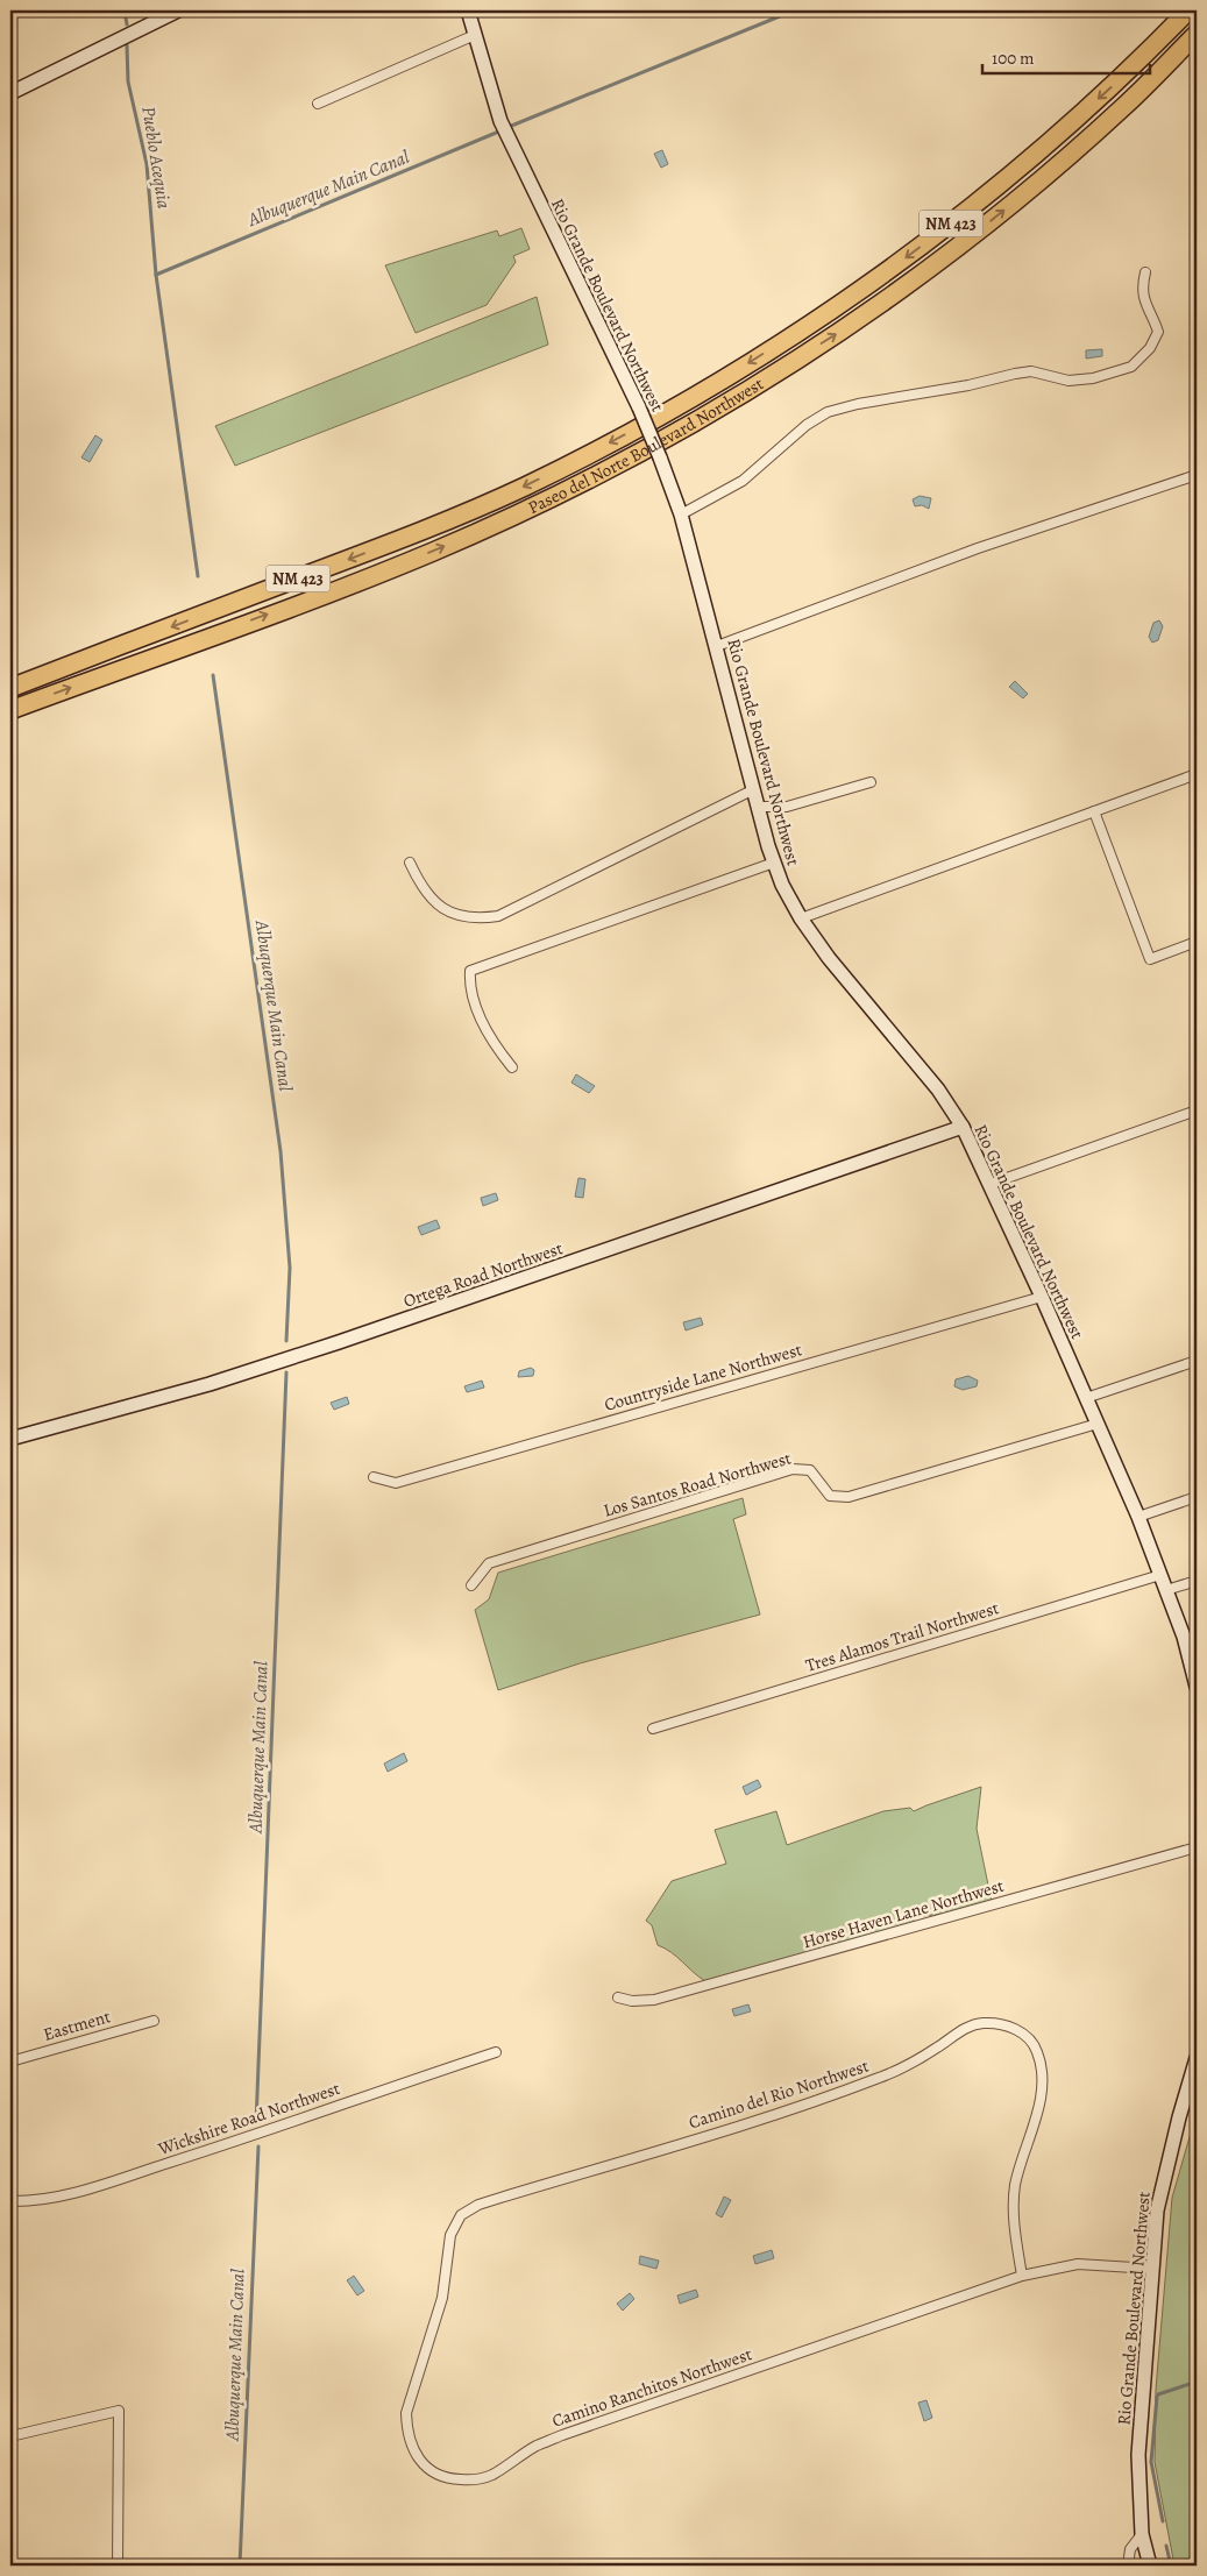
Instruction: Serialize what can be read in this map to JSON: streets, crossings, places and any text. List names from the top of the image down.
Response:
{
  "streets": {
    "highway": ["NM 423", "Paseo del Norte Boulevard Northwest"],
    "street": [
      "Rio Grande Boulevard Northwest",
      "Ortega Road Northwest",
      "Countryside Lane Northwest",
      "Los Santos Road Northwest",
      "Tres Alamos Trail Northwest",
      "Horse Haven Lane Northwest",
      "Eastment",
      "Camino del Rio Northwest",
      "Wickshire Road Northwest",
      "Camino Ranchitos Northwest"
    ]
  },
  "crossings": [
    ["Rio Grande Boulevard Northwest", "Ortega Road Northwest"],
    ["Rio Grande Boulevard Northwest", "Countryside Lane Northwest"],
    ["Rio Grande Boulevard Northwest", "Los Santos Road Northwest"],
    ["Rio Grande Boulevard Northwest", "Tres Alamos Trail Northwest"],
    ["Rio Grande Boulevard Northwest", "Camino Ranchitos Northwest"],
    ["Camino del Rio Northwest", "Camino Ranchitos Northwest"]
  ],
  "water": ["Pueblo Acequia", "Albuquerque Main Canal"],
  "scale_bar": "100 m"
}
